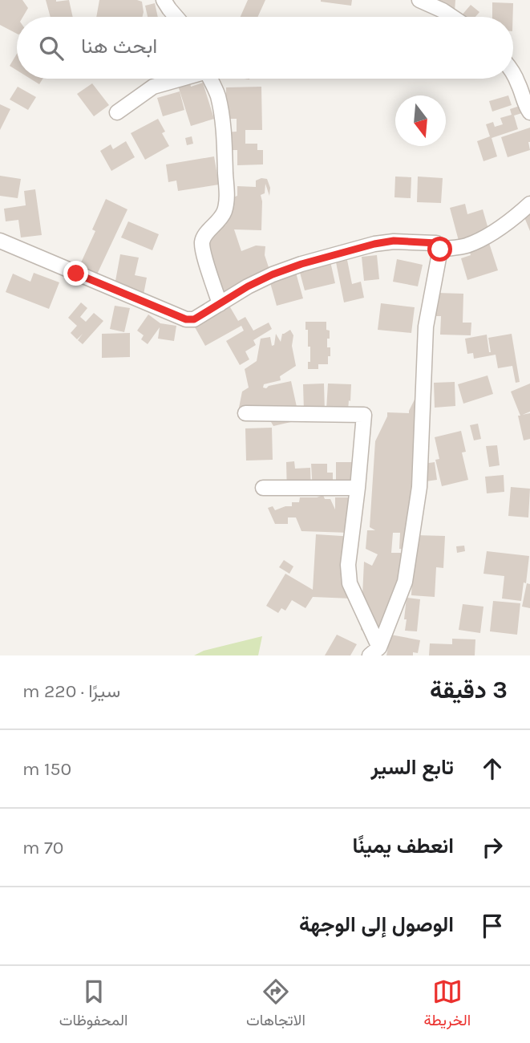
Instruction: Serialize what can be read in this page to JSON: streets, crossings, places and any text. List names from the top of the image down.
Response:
{
  "north": "bottom",
  "page": {
    "search": "ابحث هنا",
    "heading": ["3 دقيقة", "سيرًا · 220 m"],
    "list": [
      ["تابع السير", "150 m"],
      ["انعطف يمينًا", "70 m"],
      "الوصول إلى الوجهة"
    ],
    "nav": ["الخريطة", "الاتجاهات", "المحفوظات"]
  }
}
